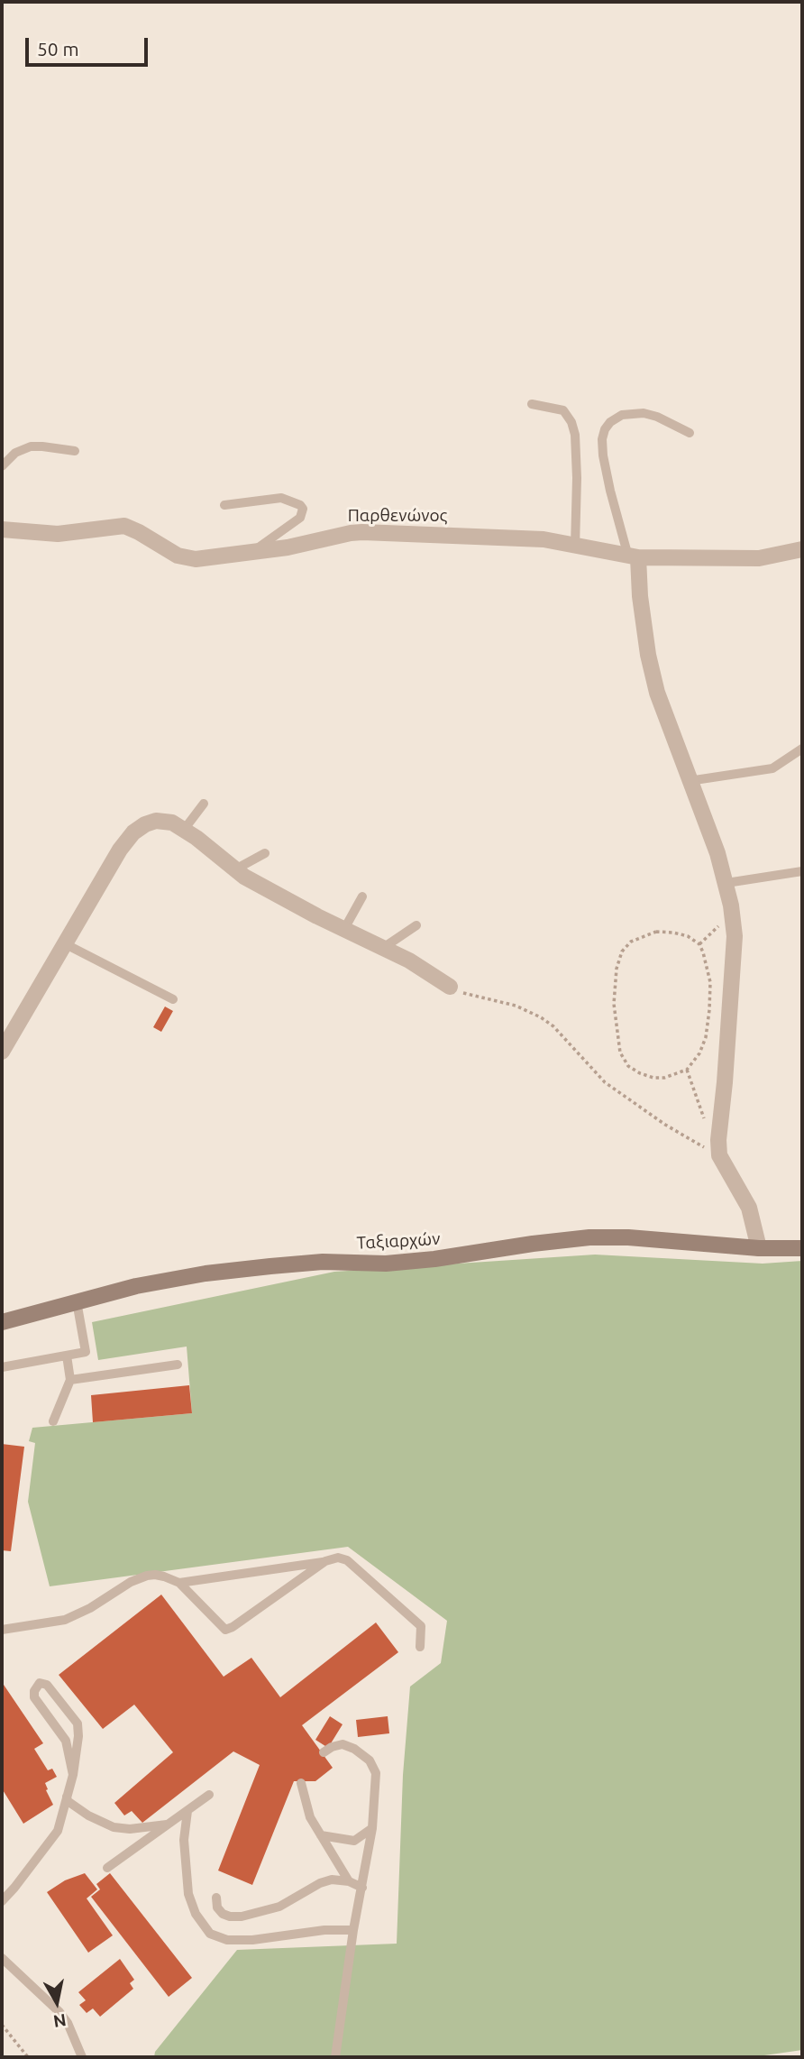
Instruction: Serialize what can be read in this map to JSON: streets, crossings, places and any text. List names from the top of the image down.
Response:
{
  "streets": {
    "street": ["Παρθενώνος", "Ταξιαρχών"]
  },
  "scale_bar": "50 m",
  "north": "bottom"
}
